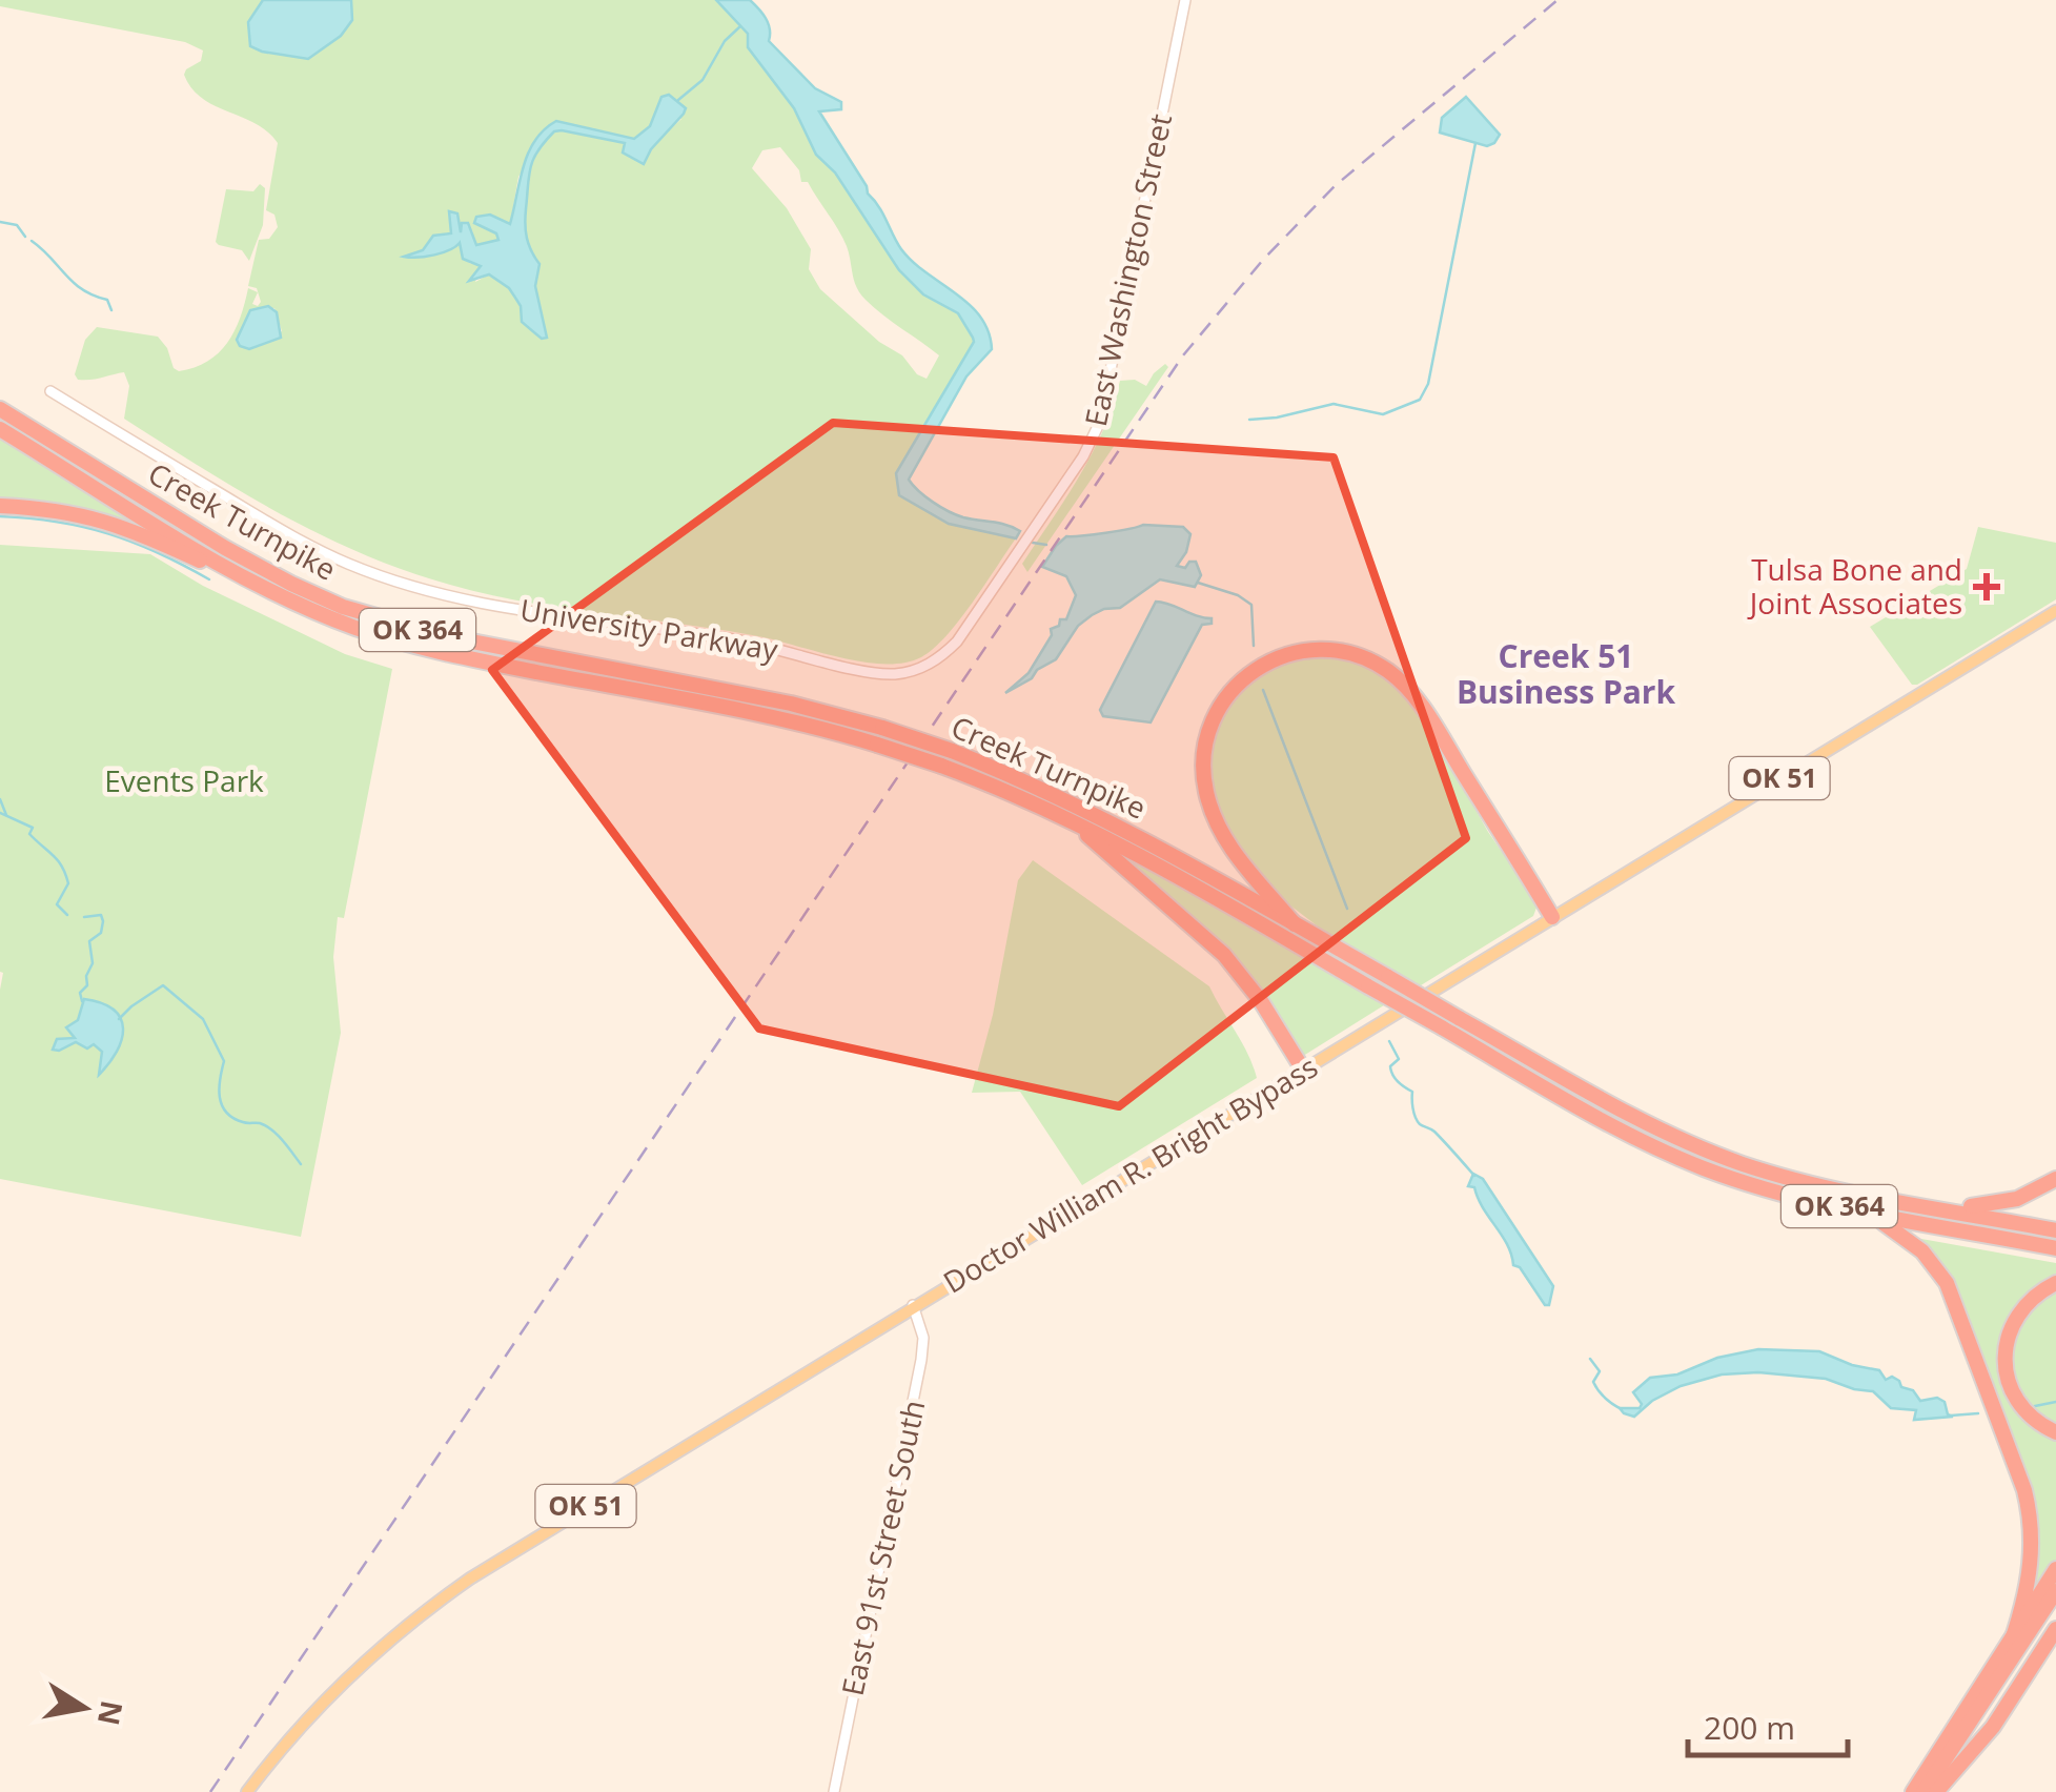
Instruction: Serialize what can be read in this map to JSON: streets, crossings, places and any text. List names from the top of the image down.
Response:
{
  "streets": {
    "highway": ["Creek Turnpike", "OK 364"],
    "main road": ["OK 51", "Doctor William R. Bright Bypass"],
    "street": ["East Washington Street", "University Parkway", "East 91st Street South"]
  },
  "crossings": [
    ["East Washington Street", "University Parkway"],
    ["Doctor William R. Bright Bypass", "East 91st Street South"]
  ],
  "districts": ["Creek 51 Business Park"],
  "parks": ["Events Park"],
  "places": {
    "health": ["Tulsa Bone and Joint Associates"]
  },
  "scale_bar": "200 m",
  "north": "right"
}
